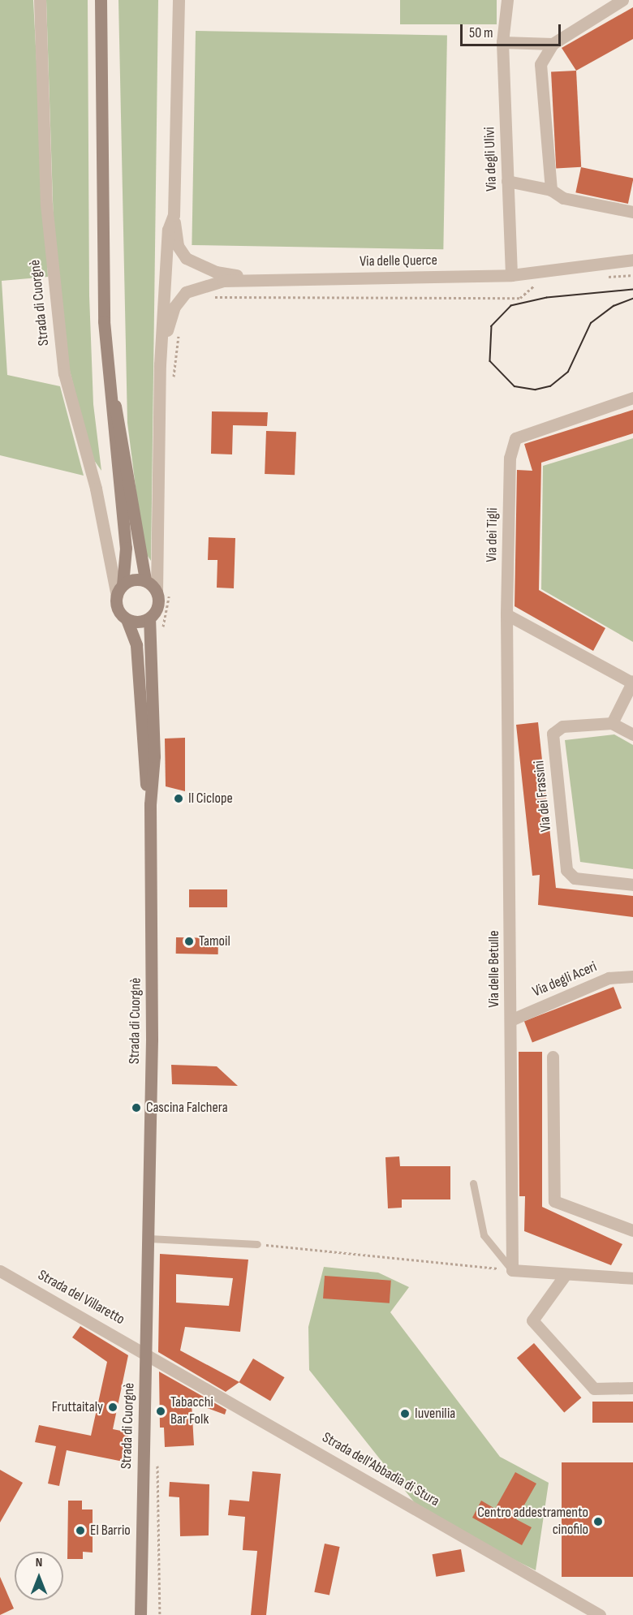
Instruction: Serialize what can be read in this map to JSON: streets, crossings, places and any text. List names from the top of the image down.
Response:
{
  "streets": {
    "main road": ["Strada di Cuorgnè"],
    "street": [
      "Via degli Ulivi",
      "Via delle Querce",
      "Via dei Tigli",
      "Via dei Frassini",
      "Via delle Betulle",
      "Via degli Aceri",
      "Strada del Villaretto",
      "Strada dell'Abbadia di Stura"
    ]
  },
  "crossings": [
    ["Via degli Ulivi", "Via delle Querce"],
    ["Strada di Cuorgnè", "Strada del Villaretto"],
    ["Strada di Cuorgnè", "Strada dell'Abbadia di Stura"],
    ["Via dei Tigli", "Via delle Betulle"],
    ["Via delle Betulle", "Via degli Aceri"],
    ["Strada del Villaretto", "Strada dell'Abbadia di Stura"]
  ],
  "places": [
    "Il Ciclope",
    "Tamoil",
    "Cascina Falchera",
    "Fruttaitaly",
    "Tabacchi Bar Folk",
    "Iuvenilia",
    "Centro addestramento cinofilo",
    "El Barrio"
  ],
  "scale_bar": "50 m",
  "north": "top"
}
